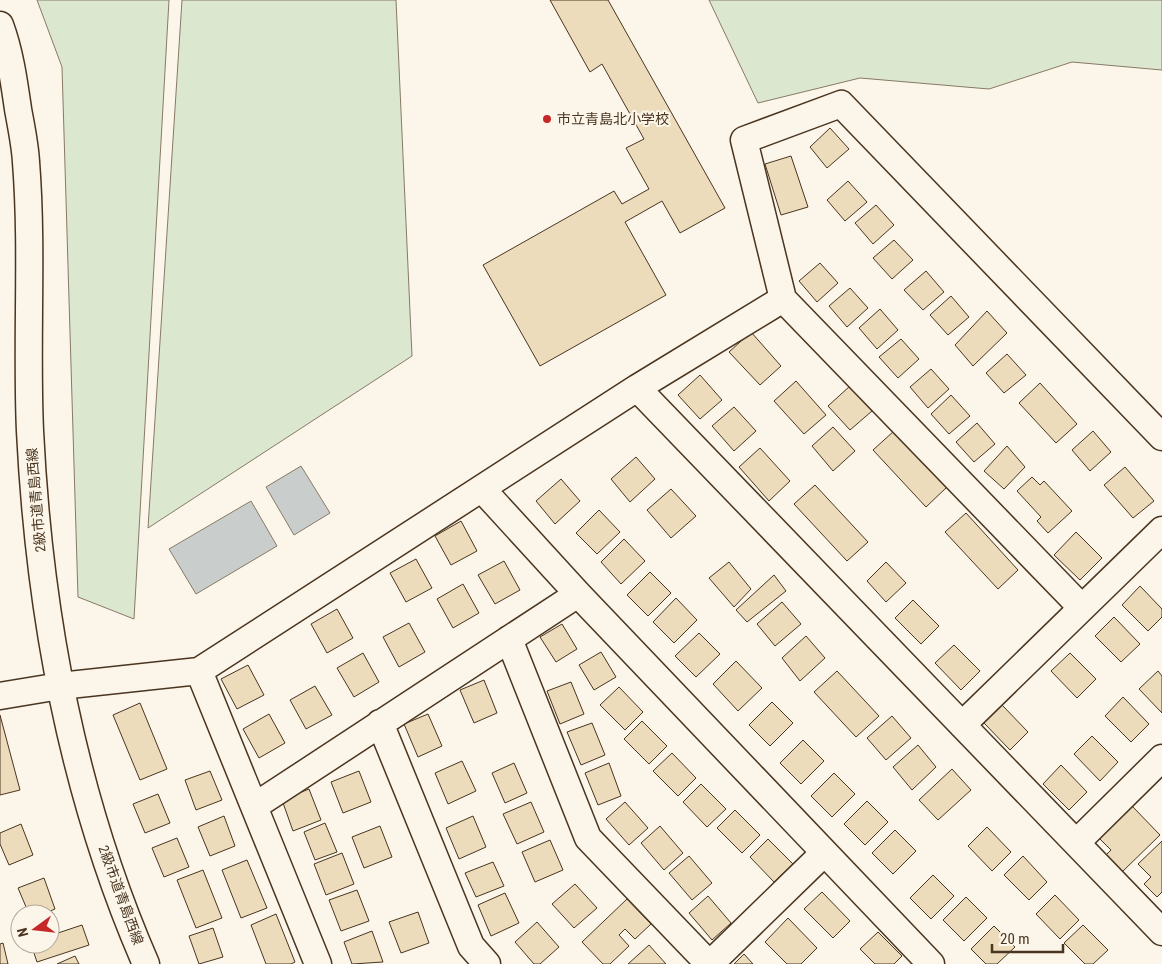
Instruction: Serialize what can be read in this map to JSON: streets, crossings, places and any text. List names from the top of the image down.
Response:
{
  "streets": {
    "street": ["2級市道青島西線"]
  },
  "places": ["市立青島北小学校"],
  "scale_bar": "20 m",
  "north": "left"
}
